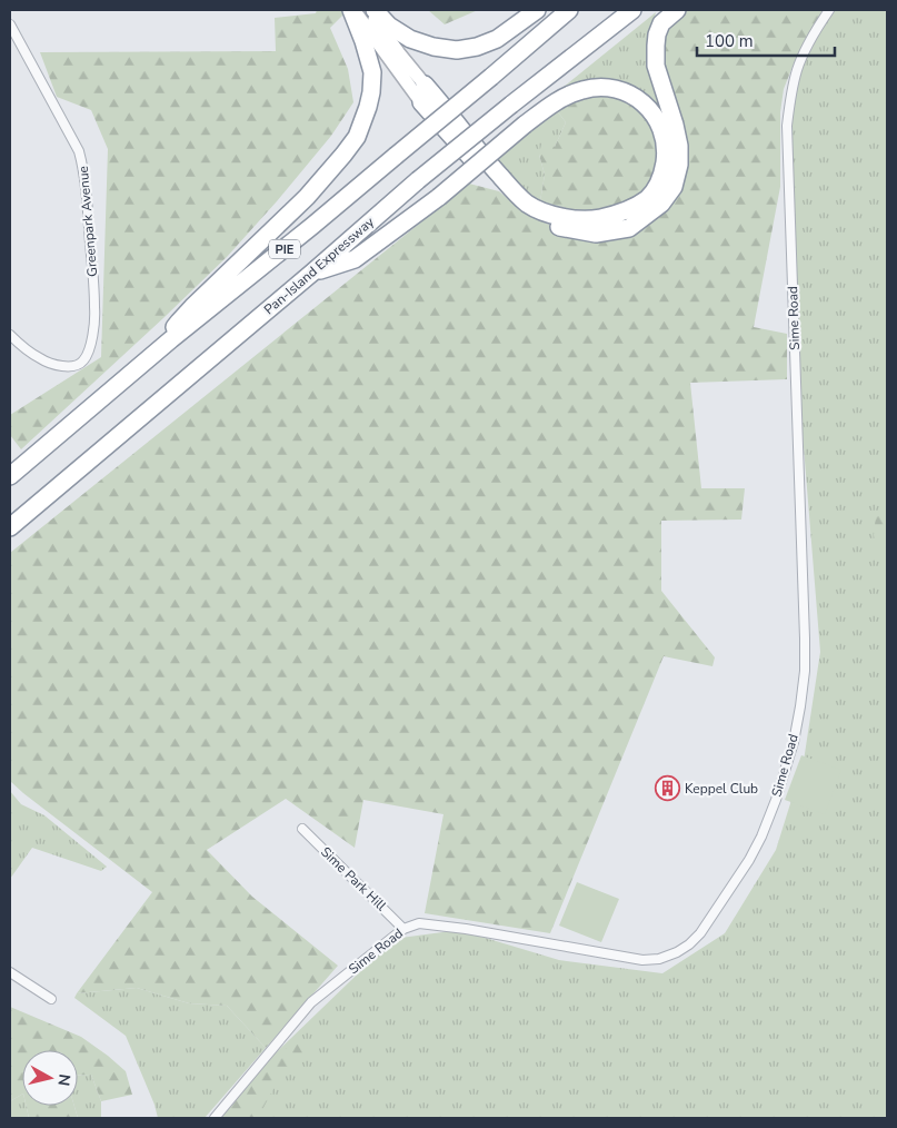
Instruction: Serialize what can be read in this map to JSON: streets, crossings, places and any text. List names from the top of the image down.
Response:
{
  "streets": {
    "highway": ["PIE", "Pan-Island Expressway"],
    "street": ["Greenpark Avenue", "Sime Road", "Sime Park Hill"]
  },
  "crossings": [
    ["Sime Road", "Sime Park Hill"]
  ],
  "places": {
    "building": ["Keppel Club"]
  },
  "scale_bar": "100 m",
  "north": "right"
}
